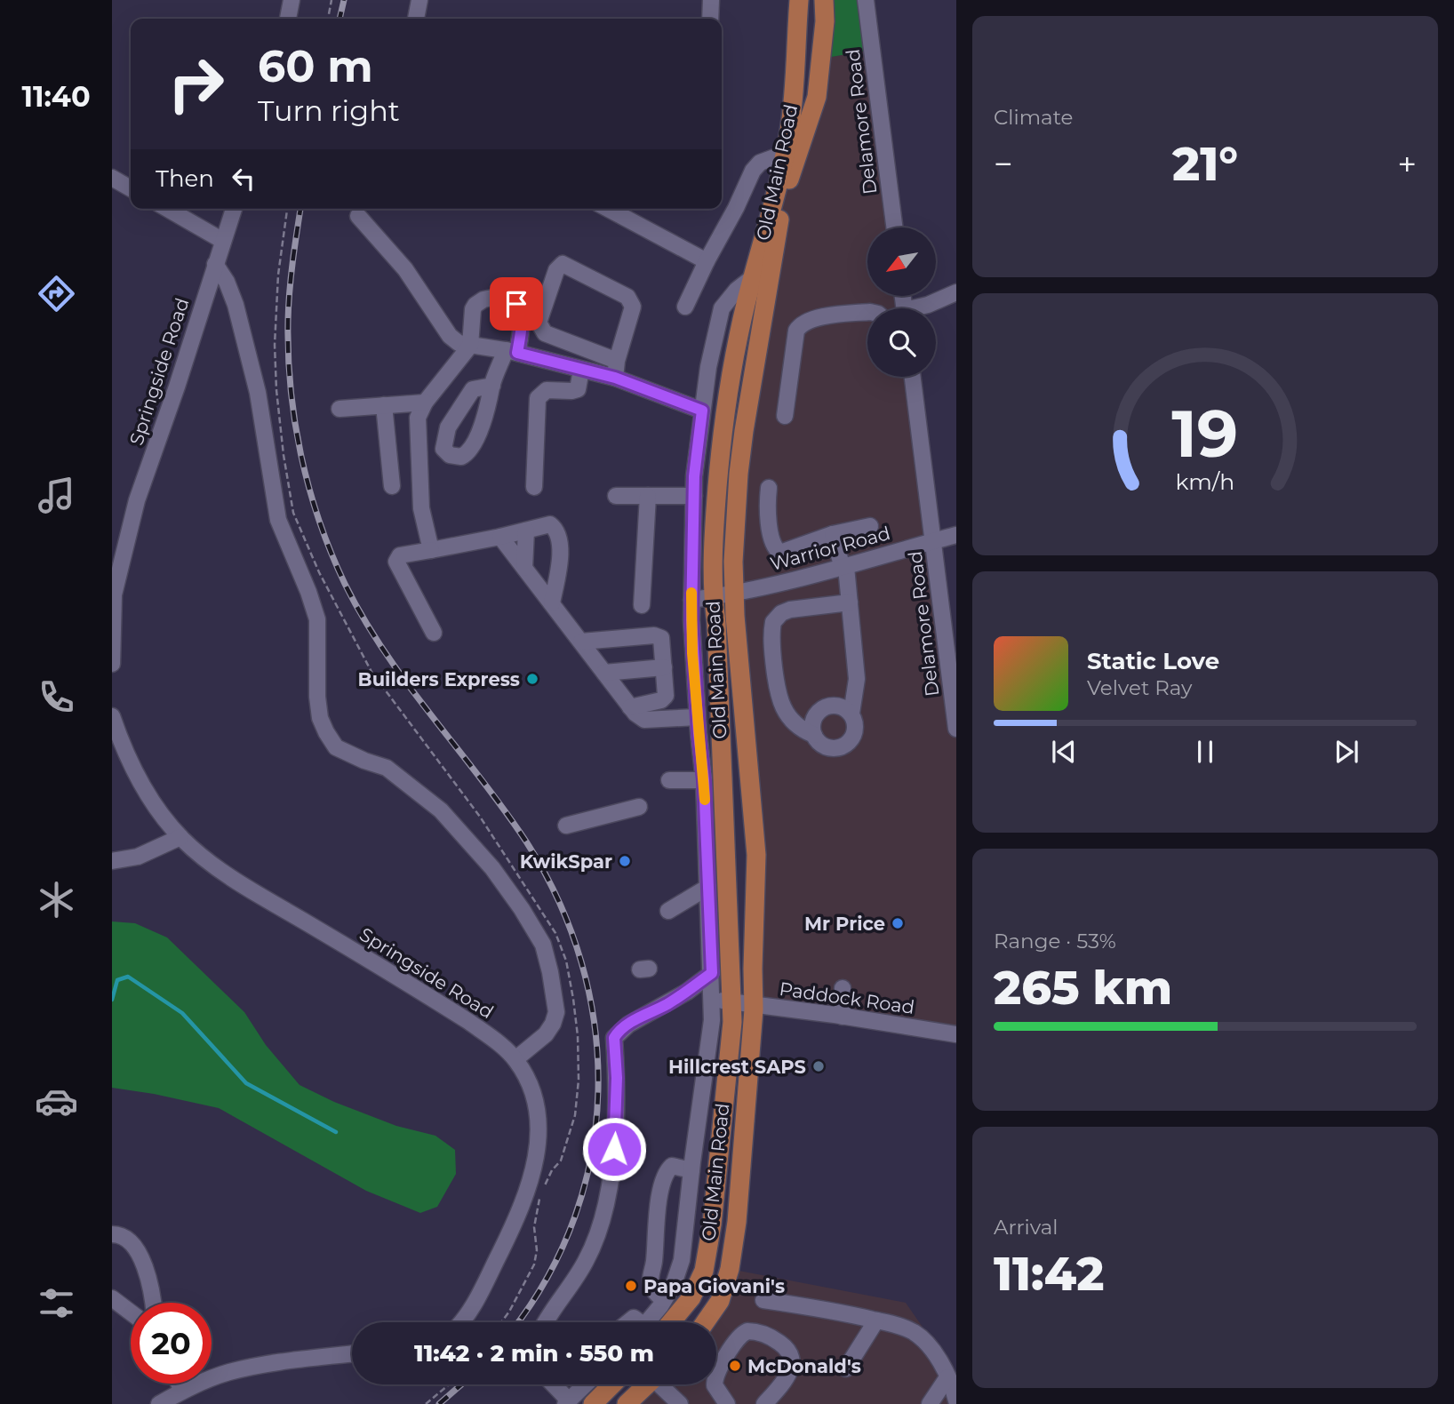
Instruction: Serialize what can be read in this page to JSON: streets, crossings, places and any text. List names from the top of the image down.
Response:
{
  "streets": {
    "main road": ["Old Main Road"],
    "street": [
      "Delamore Road",
      "Springside Road",
      "Warrior Road",
      "Paddock Road"
    ]
  },
  "crossings": [
    ["Delamore Road", "Warrior Road"],
    ["Old Main Road", "Warrior Road"],
    ["Old Main Road", "Paddock Road"]
  ],
  "places": [
    "Builders Express",
    "KwikSpar",
    "Mr Price",
    "Hillcrest SAPS",
    "Papa Giovani's",
    "McDonald's"
  ],
  "north": "bottom left",
  "page": {
    "tabs": "11:40",
    "tile": [
      "Climate",
      ["Range · 53%", "265 km"],
      ["Arrival", "11:42"]
    ],
    "turn": ["60 m", "Turn right"],
    "heat": ["−", "21°", "+"],
    "then": "Then",
    "song": ["Static Love", "Velvet Ray"],
    "limit": "20",
    "trip": "11:42 · 2 min · 550 m",
    "gauge": ["19", "km/h"]
  }
}
